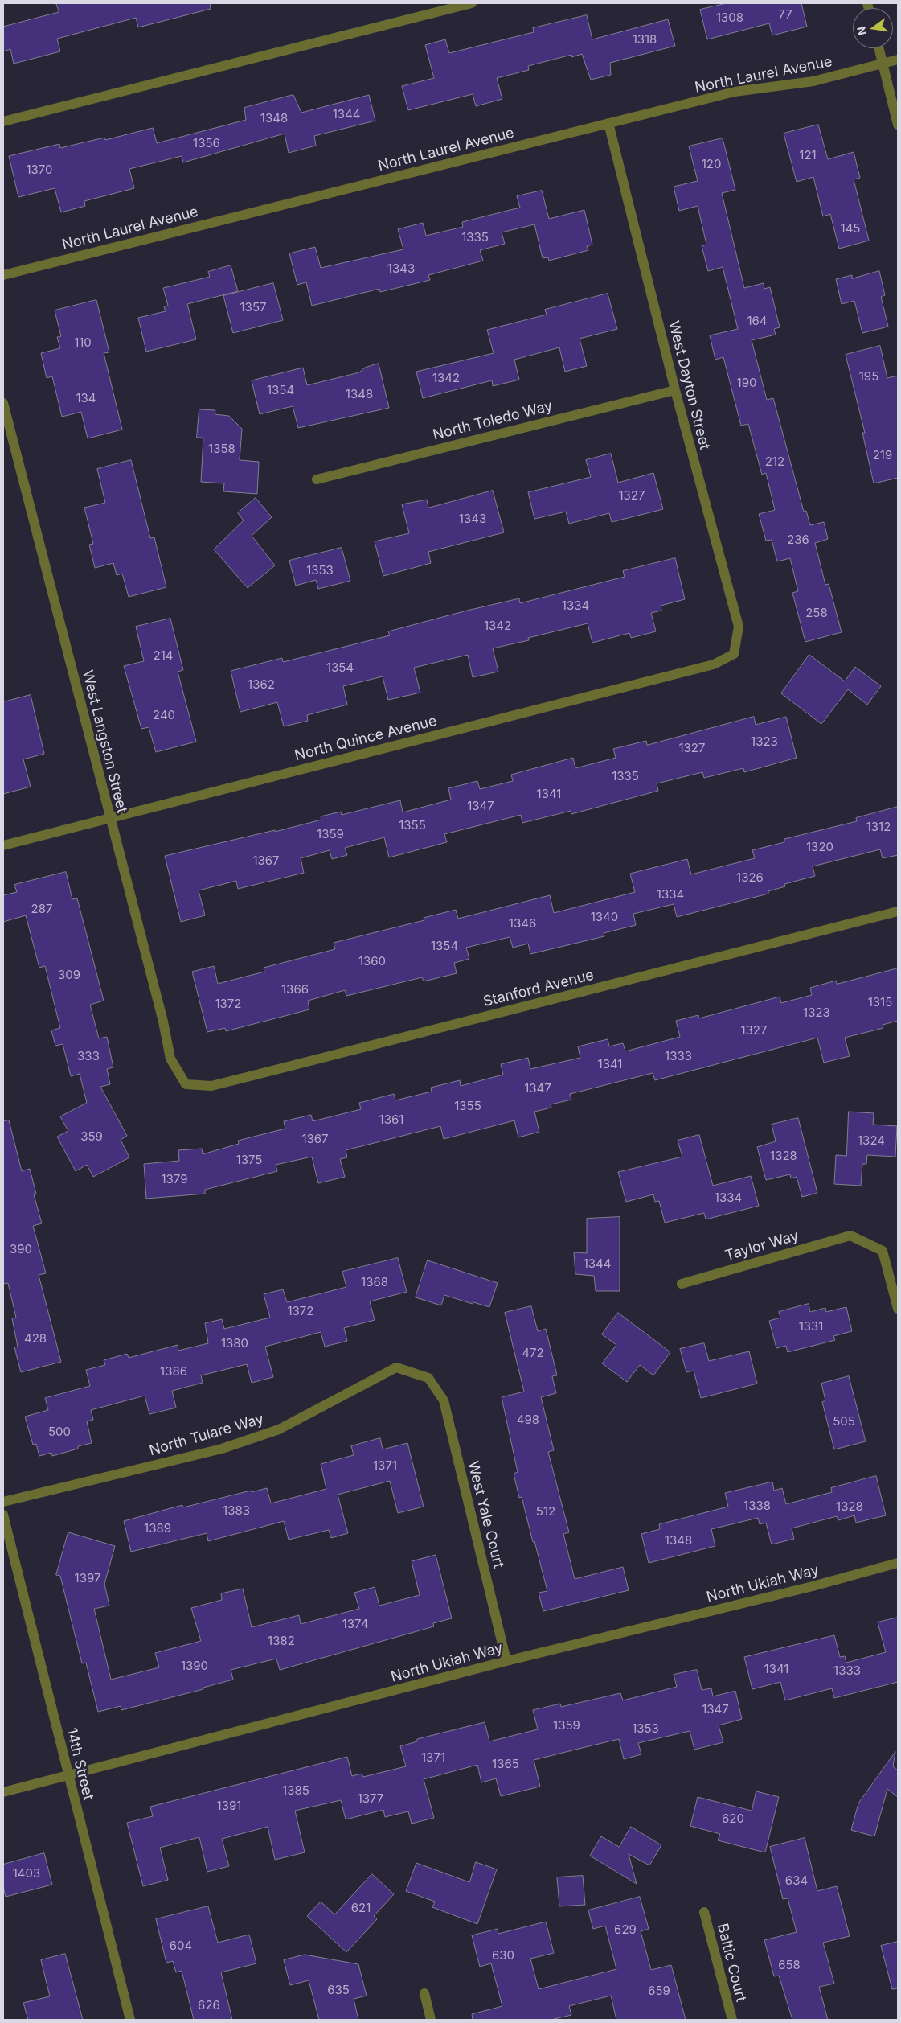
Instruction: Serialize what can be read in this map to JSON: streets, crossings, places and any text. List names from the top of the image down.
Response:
{
  "streets": {
    "street": [
      "North Laurel Avenue",
      "West Dayton Street",
      "North Toledo Way",
      "North Quince Avenue",
      "West Langston Street",
      "Stanford Avenue",
      "Taylor Way",
      "North Tulare Way",
      "West Yale Court",
      "North Ukiah Way",
      "14th Street",
      "Baltic Court"
    ]
  },
  "crossings": [
    ["North Laurel Avenue", "West Dayton Street"],
    ["West Dayton Street", "North Toledo Way"],
    ["West Dayton Street", "North Quince Avenue"],
    ["North Quince Avenue", "West Langston Street"],
    ["West Langston Street", "Stanford Avenue"],
    ["North Tulare Way", "West Yale Court"],
    ["West Yale Court", "North Ukiah Way"],
    ["North Ukiah Way", "14th Street"]
  ],
  "house_numbers": [
    "77",
    "1308",
    "1318",
    "1344",
    "1348",
    "1356",
    "121",
    "120",
    "1370",
    "145",
    "1335",
    "1343",
    "1357",
    "164",
    "110",
    "195",
    "1342",
    "190",
    "1354",
    "1348",
    "134",
    "1358",
    "219",
    "212",
    "1327",
    "1343",
    "236",
    "1353",
    "1334",
    "258",
    "1342",
    "214",
    "1354",
    "1362",
    "240",
    "1323",
    "1327",
    "1335",
    "1341",
    "1347",
    "1355",
    "1312",
    "1359",
    "1320",
    "1367",
    "1326",
    "1334",
    "287",
    "1340",
    "1346",
    "1354",
    "1360",
    "309",
    "1366",
    "1315",
    "1372",
    "1323",
    "1327",
    "333",
    "1333",
    "1341",
    "1347",
    "1355",
    "1361",
    "359",
    "1367",
    "1324",
    "1328",
    "1375",
    "1379",
    "1334",
    "390",
    "1344",
    "1368",
    "1372",
    "1331",
    "428",
    "1380",
    "472",
    "1386",
    "498",
    "505",
    "500",
    "1371",
    "1338",
    "1328",
    "1383",
    "512",
    "1389",
    "1348",
    "1397",
    "1374",
    "1382",
    "1390",
    "1341",
    "1333",
    "1347",
    "1359",
    "1353",
    "1371",
    "1365",
    "1385",
    "1377",
    "1391",
    "620",
    "1403",
    "634",
    "621",
    "629",
    "604",
    "630",
    "658",
    "635",
    "659",
    "626"
  ],
  "north": "left"
}
